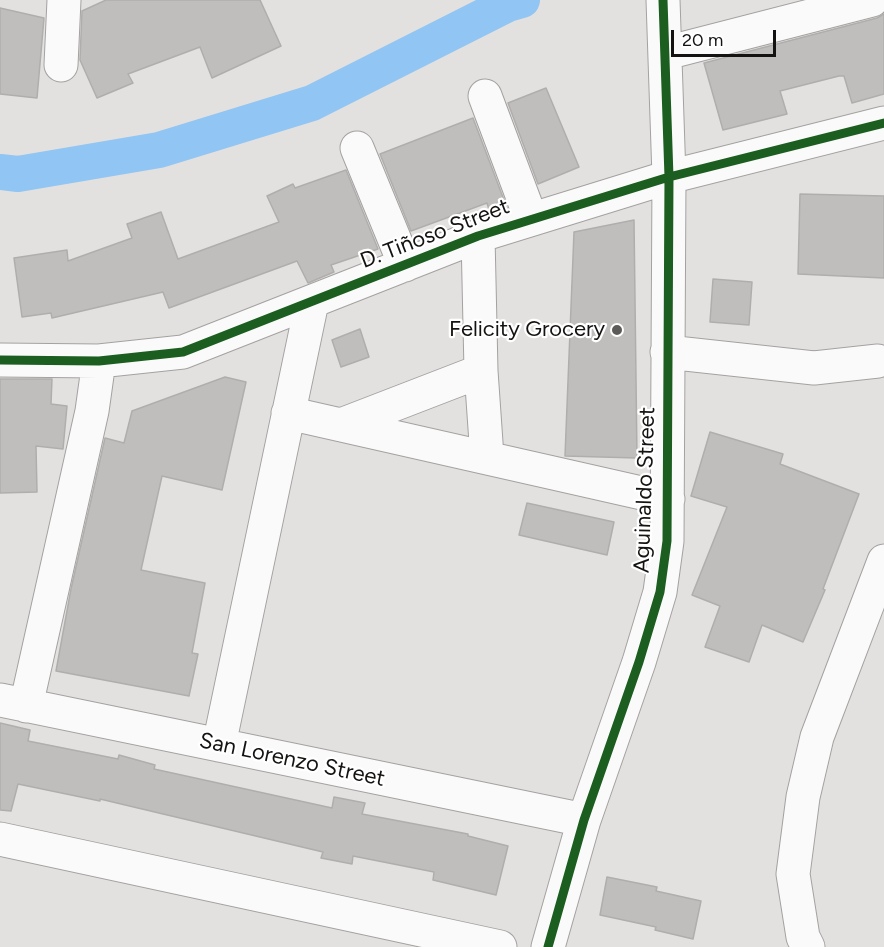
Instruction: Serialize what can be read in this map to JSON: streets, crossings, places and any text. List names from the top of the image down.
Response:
{
  "streets": {
    "street": ["D. Tiñoso Street", "Aguinaldo Street", "San Lorenzo Street"]
  },
  "crossings": [
    ["D. Tiñoso Street", "Aguinaldo Street"],
    ["Aguinaldo Street", "San Lorenzo Street"]
  ],
  "places": ["Felicity Grocery"],
  "scale_bar": "20 m"
}
